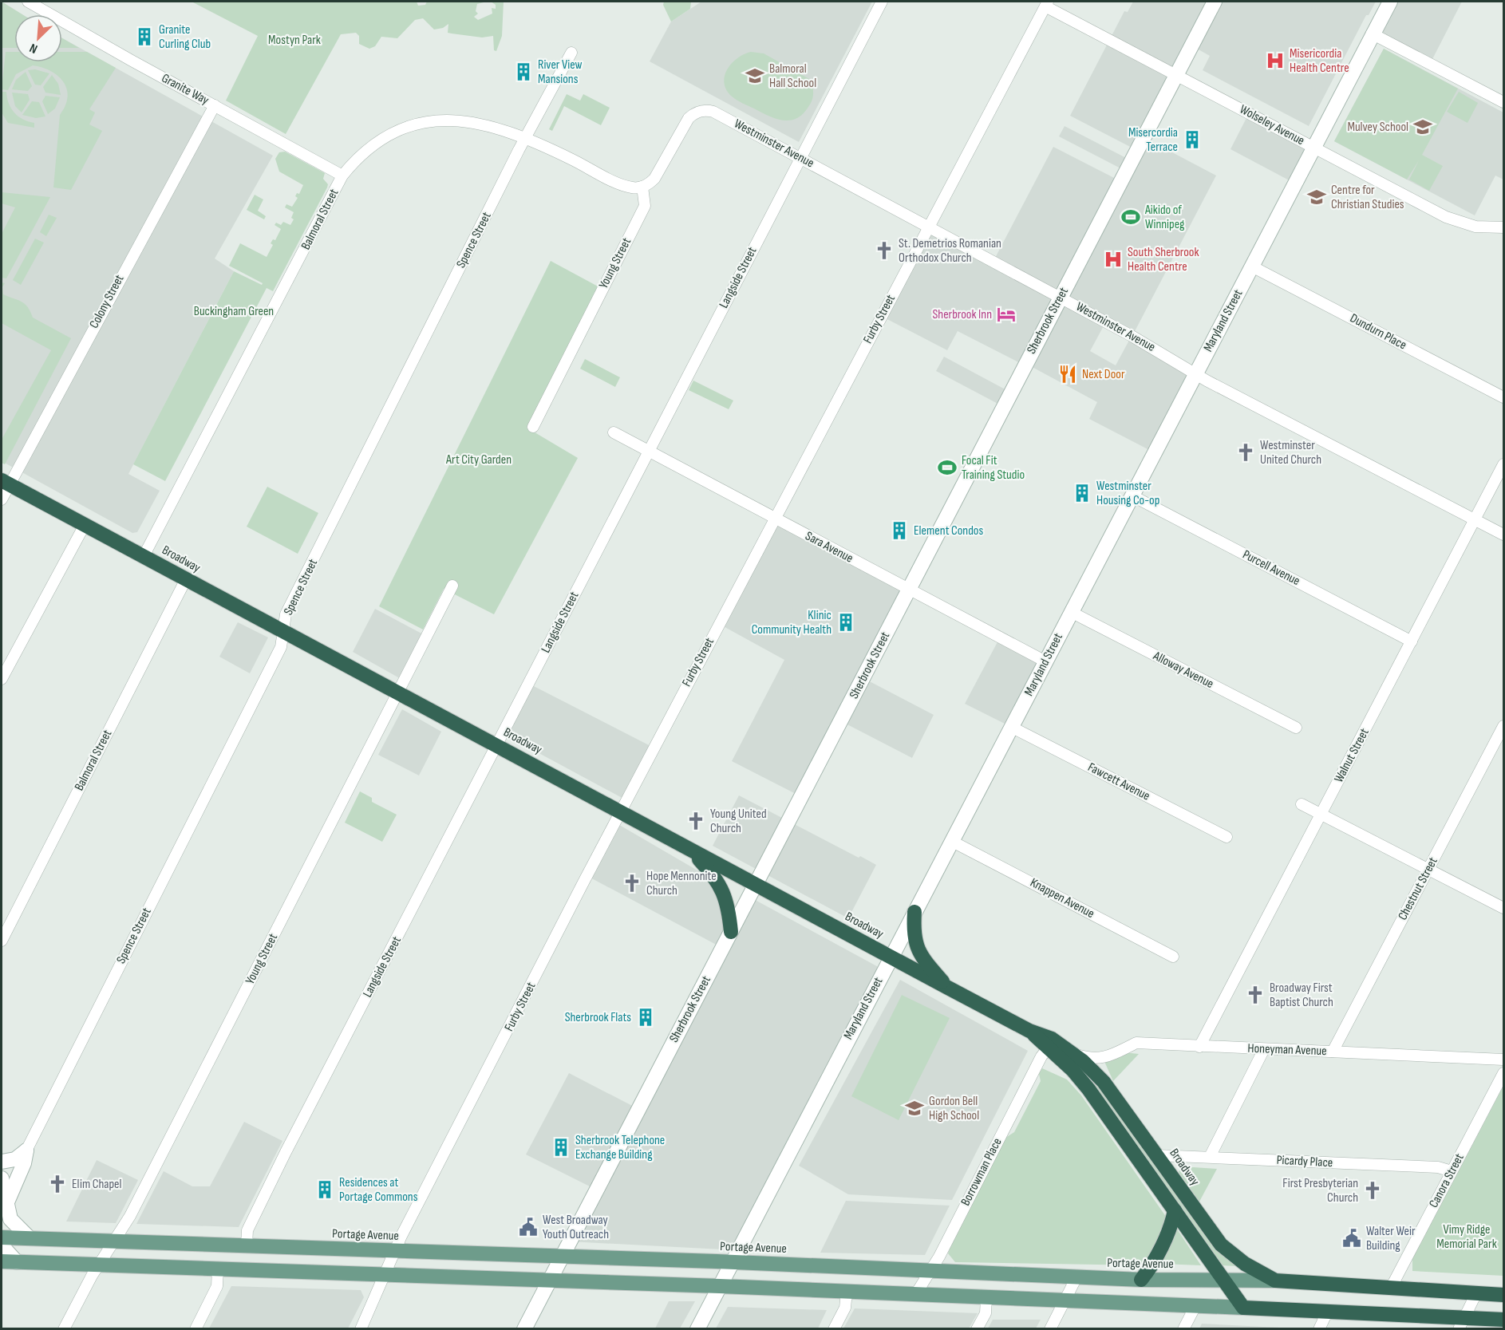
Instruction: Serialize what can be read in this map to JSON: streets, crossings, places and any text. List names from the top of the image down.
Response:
{
  "streets": {
    "highway": ["Broadway", "Portage Avenue"],
    "main road": ["Sherbrook Street", "Maryland Street"],
    "street": [
      "Granite Way",
      "Wolseley Avenue",
      "Westminster Avenue",
      "Balmoral Street",
      "Spence Street",
      "Young Street",
      "Langside Street",
      "Colony Street",
      "Furby Street",
      "Dundurn Place",
      "Sara Avenue",
      "Purcell Avenue",
      "Alloway Avenue",
      "Walnut Street",
      "Fawcett Avenue",
      "Chestnut Street",
      "Knappen Avenue",
      "Honeyman Avenue",
      "Picardy Place",
      "Borrowman Place",
      "Canora Street"
    ]
  },
  "crossings": [
    ["Granite Way", "Balmoral Street"],
    ["Granite Way", "Colony Street"],
    ["Wolseley Avenue", "Furby Street"],
    ["Wolseley Avenue", "Sherbrook Street"],
    ["Wolseley Avenue", "Maryland Street"],
    ["Westminster Avenue", "Balmoral Street"],
    ["Westminster Avenue", "Young Street"],
    ["Westminster Avenue", "Langside Street"],
    ["Westminster Avenue", "Furby Street"],
    ["Westminster Avenue", "Sherbrook Street"],
    ["Westminster Avenue", "Maryland Street"],
    ["Westminster Avenue", "Walnut Street"],
    ["Balmoral Street", "Spence Street"],
    ["Balmoral Street", "Young Street"],
    ["Balmoral Street", "Broadway"],
    ["Spence Street", "Broadway"],
    ["Young Street", "Broadway"],
    ["Young Street", "Portage Avenue"],
    ["Langside Street", "Sara Avenue"],
    ["Langside Street", "Broadway"],
    ["Langside Street", "Portage Avenue"],
    ["Colony Street", "Broadway"],
    ["Furby Street", "Sara Avenue"],
    ["Furby Street", "Broadway"],
    ["Furby Street", "Portage Avenue"],
    ["Sherbrook Street", "Sara Avenue"],
    ["Sherbrook Street", "Broadway"],
    ["Sherbrook Street", "Portage Avenue"],
    ["Maryland Street", "Dundurn Place"],
    ["Maryland Street", "Sara Avenue"],
    ["Maryland Street", "Broadway"],
    ["Maryland Street", "Purcell Avenue"],
    ["Maryland Street", "Alloway Avenue"],
    ["Maryland Street", "Fawcett Avenue"],
    ["Maryland Street", "Knappen Avenue"],
    ["Maryland Street", "Portage Avenue"],
    ["Broadway", "Honeyman Avenue"],
    ["Broadway", "Picardy Place"],
    ["Broadway", "Borrowman Place"],
    ["Broadway", "Portage Avenue"],
    ["Purcell Avenue", "Walnut Street"],
    ["Walnut Street", "Honeyman Avenue"],
    ["Chestnut Street", "Honeyman Avenue"],
    ["Picardy Place", "Canora Street"],
    ["Borrowman Place", "Portage Avenue"],
    ["Canora Street", "Portage Avenue"]
  ],
  "parks": [
    "Mostyn Park",
    "Buckingham Green",
    "Art City Garden",
    "Vimy Ridge Memorial Park"
  ],
  "places": {
    "building": [
      "Granite Curling Club",
      "River View Mansions",
      "Misercordia Terrace",
      "Westminster Housing Co-op",
      "Element Condos",
      "Klinic Community Health",
      "Sherbrook Flats",
      "Sherbrook Telephone Exchange Building",
      "Residences at Portage Commons"
    ],
    "hospital": ["Misericordia Health Centre", "South Sherbrook Health Centre"],
    "school or university": [
      "Balmoral Hall School",
      "Mulvey School",
      "Centre for Christian Studies",
      "Gordon Bell High School"
    ],
    "sports": ["Aikido of Winnipeg", "Focal Fit Training Studio"],
    "church": [
      "St. Demetrios Romanian Orthodox Church",
      "Westminster United Church",
      "Young United Church",
      "Hope Mennonite Church",
      "Broadway First Baptist Church",
      "Elim Chapel",
      "First Presbyterian Church"
    ],
    "hotel": ["Sherbrook Inn"],
    "restaurant": ["Next Door"],
    "public building": ["West Broadway Youth Outreach", "Walter Weir Building"]
  },
  "north": "bottom left"
}
